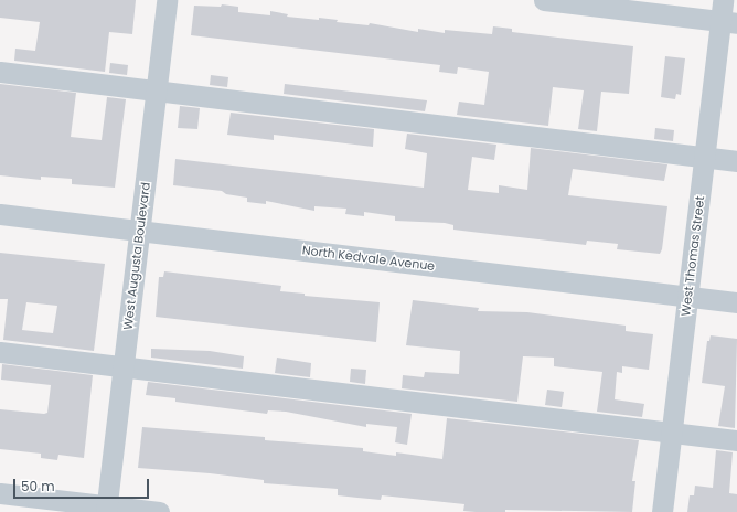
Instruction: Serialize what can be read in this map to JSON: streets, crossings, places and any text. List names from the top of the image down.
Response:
{
  "streets": {
    "street": ["West Augusta Boulevard", "West Thomas Street", "North Kedvale Avenue"]
  },
  "crossings": [
    ["West Augusta Boulevard", "North Kedvale Avenue"],
    ["West Thomas Street", "North Kedvale Avenue"]
  ],
  "scale_bar": "50 m"
}
